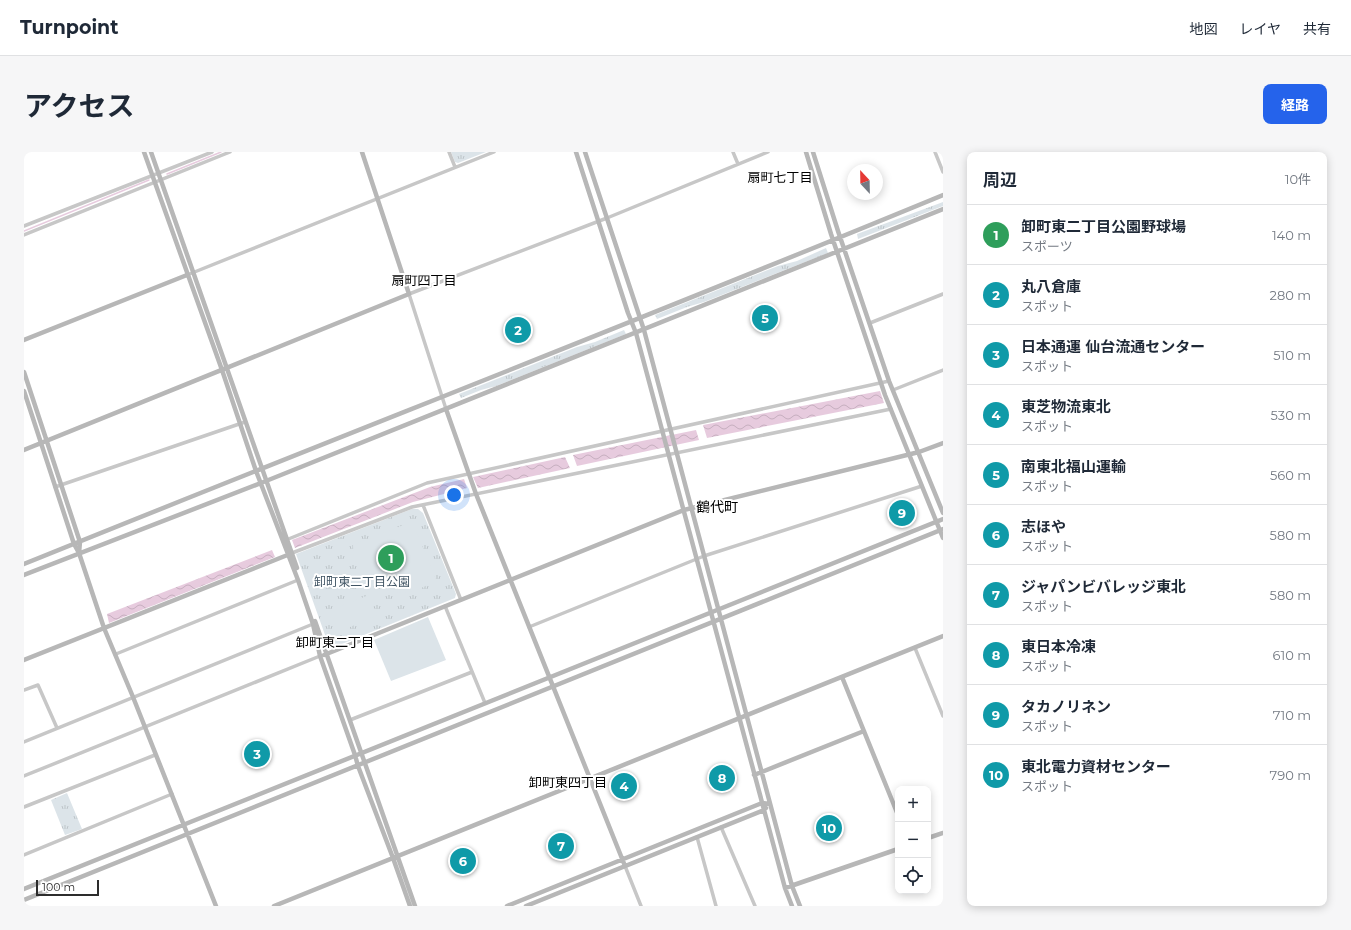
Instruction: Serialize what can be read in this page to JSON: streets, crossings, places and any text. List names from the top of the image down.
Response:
{
  "districts": [
    "扇町七丁目",
    "扇町四丁目",
    "鶴代町",
    "卸町東二丁目",
    "卸町東四丁目"
  ],
  "parks": ["卸町東二丁目公園"],
  "scale_bar": "100 m",
  "north": "top",
  "page": {
    "header": "Turnpoint",
    "nav": ["地図", "レイヤ", "共有"],
    "title": "アクセス",
    "buttons": "経路",
    "heading": ["周辺", "10件"],
    "list": [
      {
        "mark": "1",
        "name": "卸町東二丁目公園野球場",
        "note": "スポーツ",
        "value": "140 m"
      },
      {
        "mark": "2",
        "name": "丸八倉庫",
        "note": "スポット",
        "value": "280 m"
      },
      {
        "mark": "3",
        "name": "日本通運 仙台流通センター",
        "note": "スポット",
        "value": "510 m"
      },
      {
        "mark": "4",
        "name": "東芝物流東北",
        "note": "スポット",
        "value": "530 m"
      },
      {
        "mark": "5",
        "name": "南東北福山運輸",
        "note": "スポット",
        "value": "560 m"
      },
      {
        "mark": "6",
        "name": "志ほや",
        "note": "スポット",
        "value": "580 m"
      },
      {
        "mark": "7",
        "name": "ジャパンビバレッジ東北",
        "note": "スポット",
        "value": "580 m"
      },
      {
        "mark": "8",
        "name": "東日本冷凍",
        "note": "スポット",
        "value": "610 m"
      },
      {
        "mark": "9",
        "name": "タカノリネン",
        "note": "スポット",
        "value": "710 m"
      },
      {
        "mark": "10",
        "name": "東北電力資材センター",
        "note": "スポット",
        "value": "790 m"
      }
    ],
    "pins": [
      "5",
      "2",
      "9",
      "1",
      "3",
      "8",
      "4",
      "10",
      "7",
      "6"
    ],
    "map_buttons": ["+", "−"],
    "scale": "100 m"
  }
}
